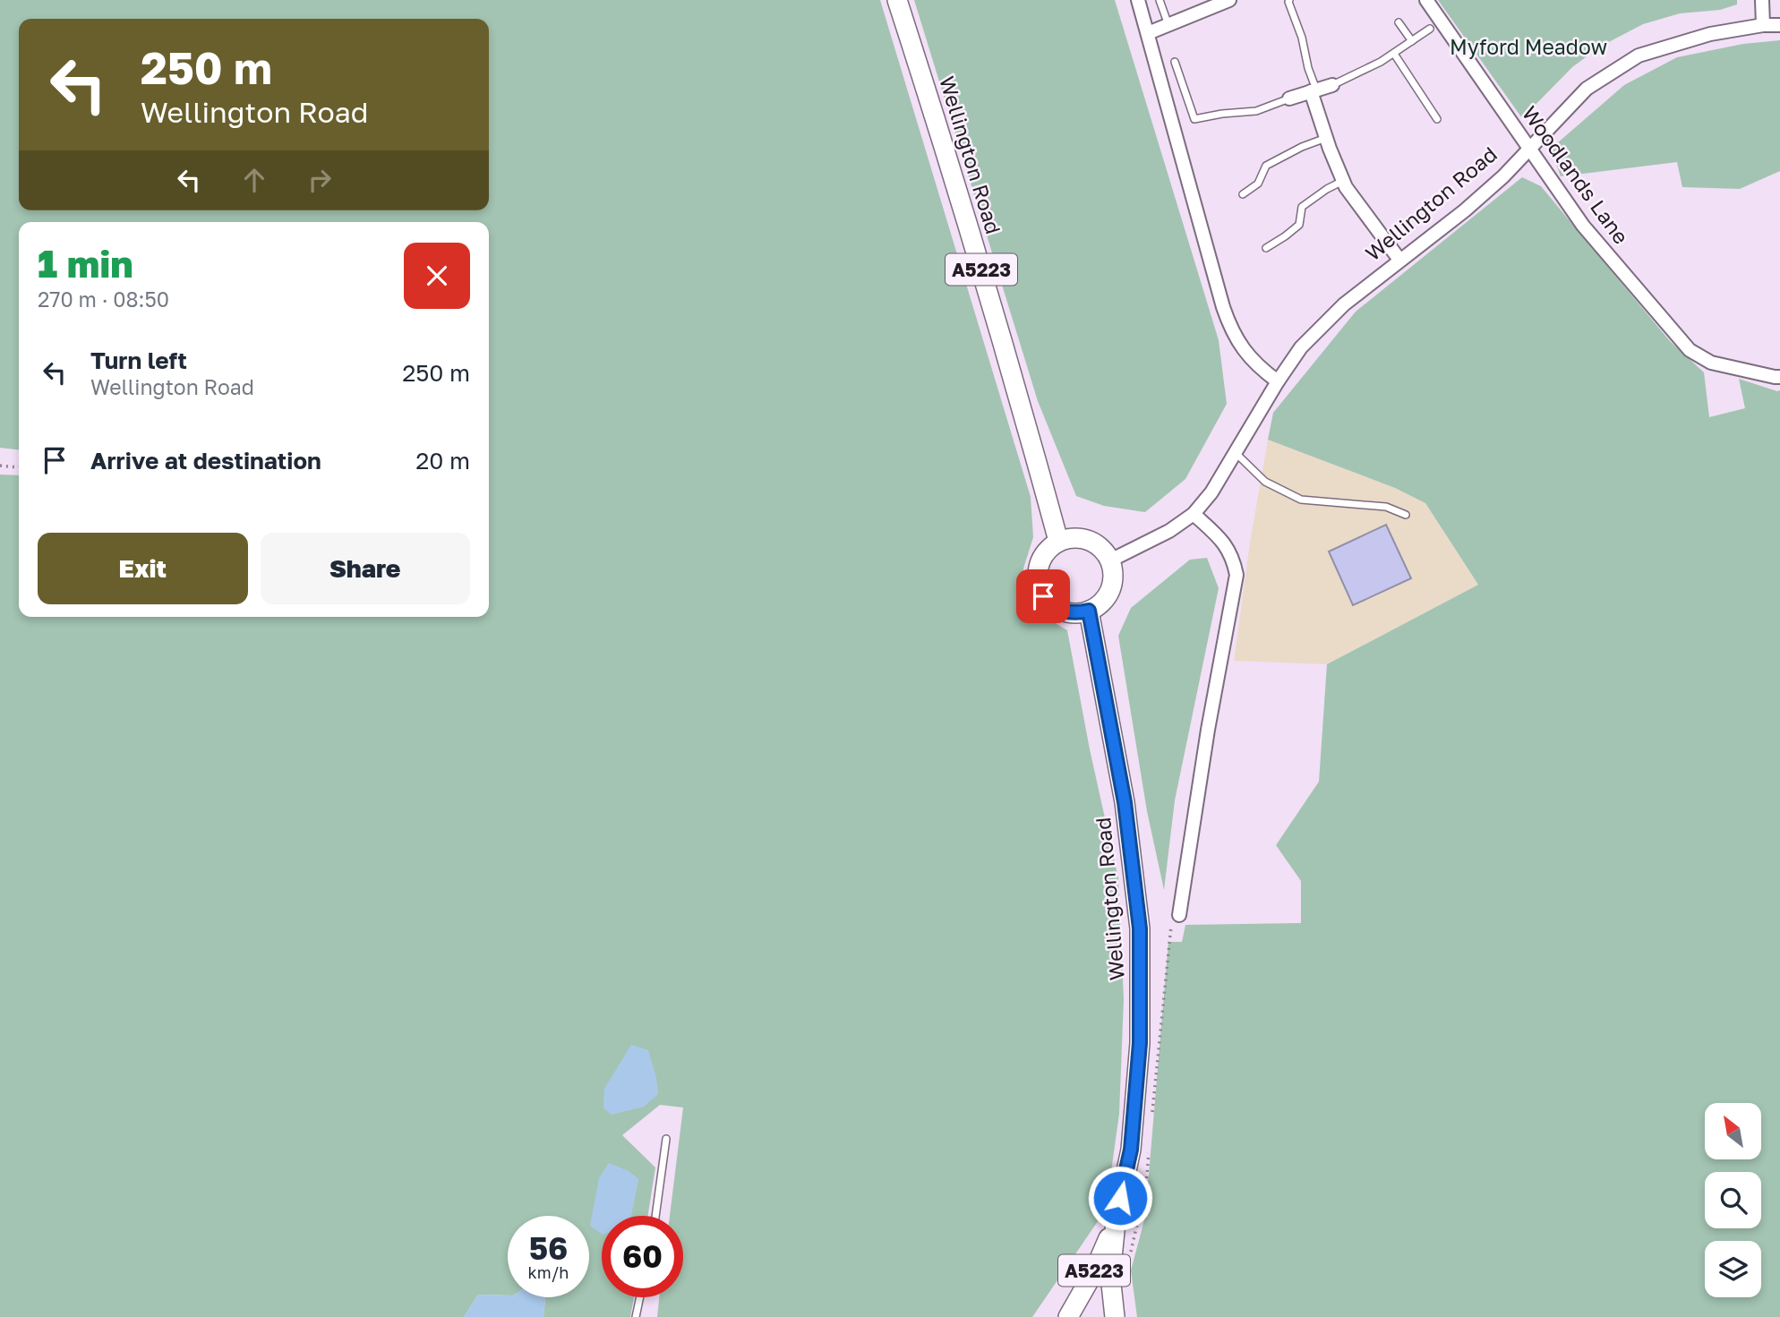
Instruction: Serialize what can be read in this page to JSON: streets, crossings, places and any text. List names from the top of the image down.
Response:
{
  "streets": {
    "main road": ["Wellington Road", "A5223"],
    "street": ["Woodlands Lane"]
  },
  "crossings": [
    ["Wellington Road", "Woodlands Lane"]
  ],
  "parks": ["Myford Meadow"],
  "north": "top left",
  "page": {
    "turn": ["250 m", "Wellington Road"],
    "heading": ["1 min", "270 m · 08:50"],
    "list": [
      {
        "name": "Turn left",
        "note": "Wellington Road",
        "value": "250 m"
      },
      {
        "name": "Arrive at destination",
        "value": "20 m"
      }
    ],
    "buttons": ["Exit", "Share"],
    "speed": "56 km/h",
    "limit": "60"
  }
}
